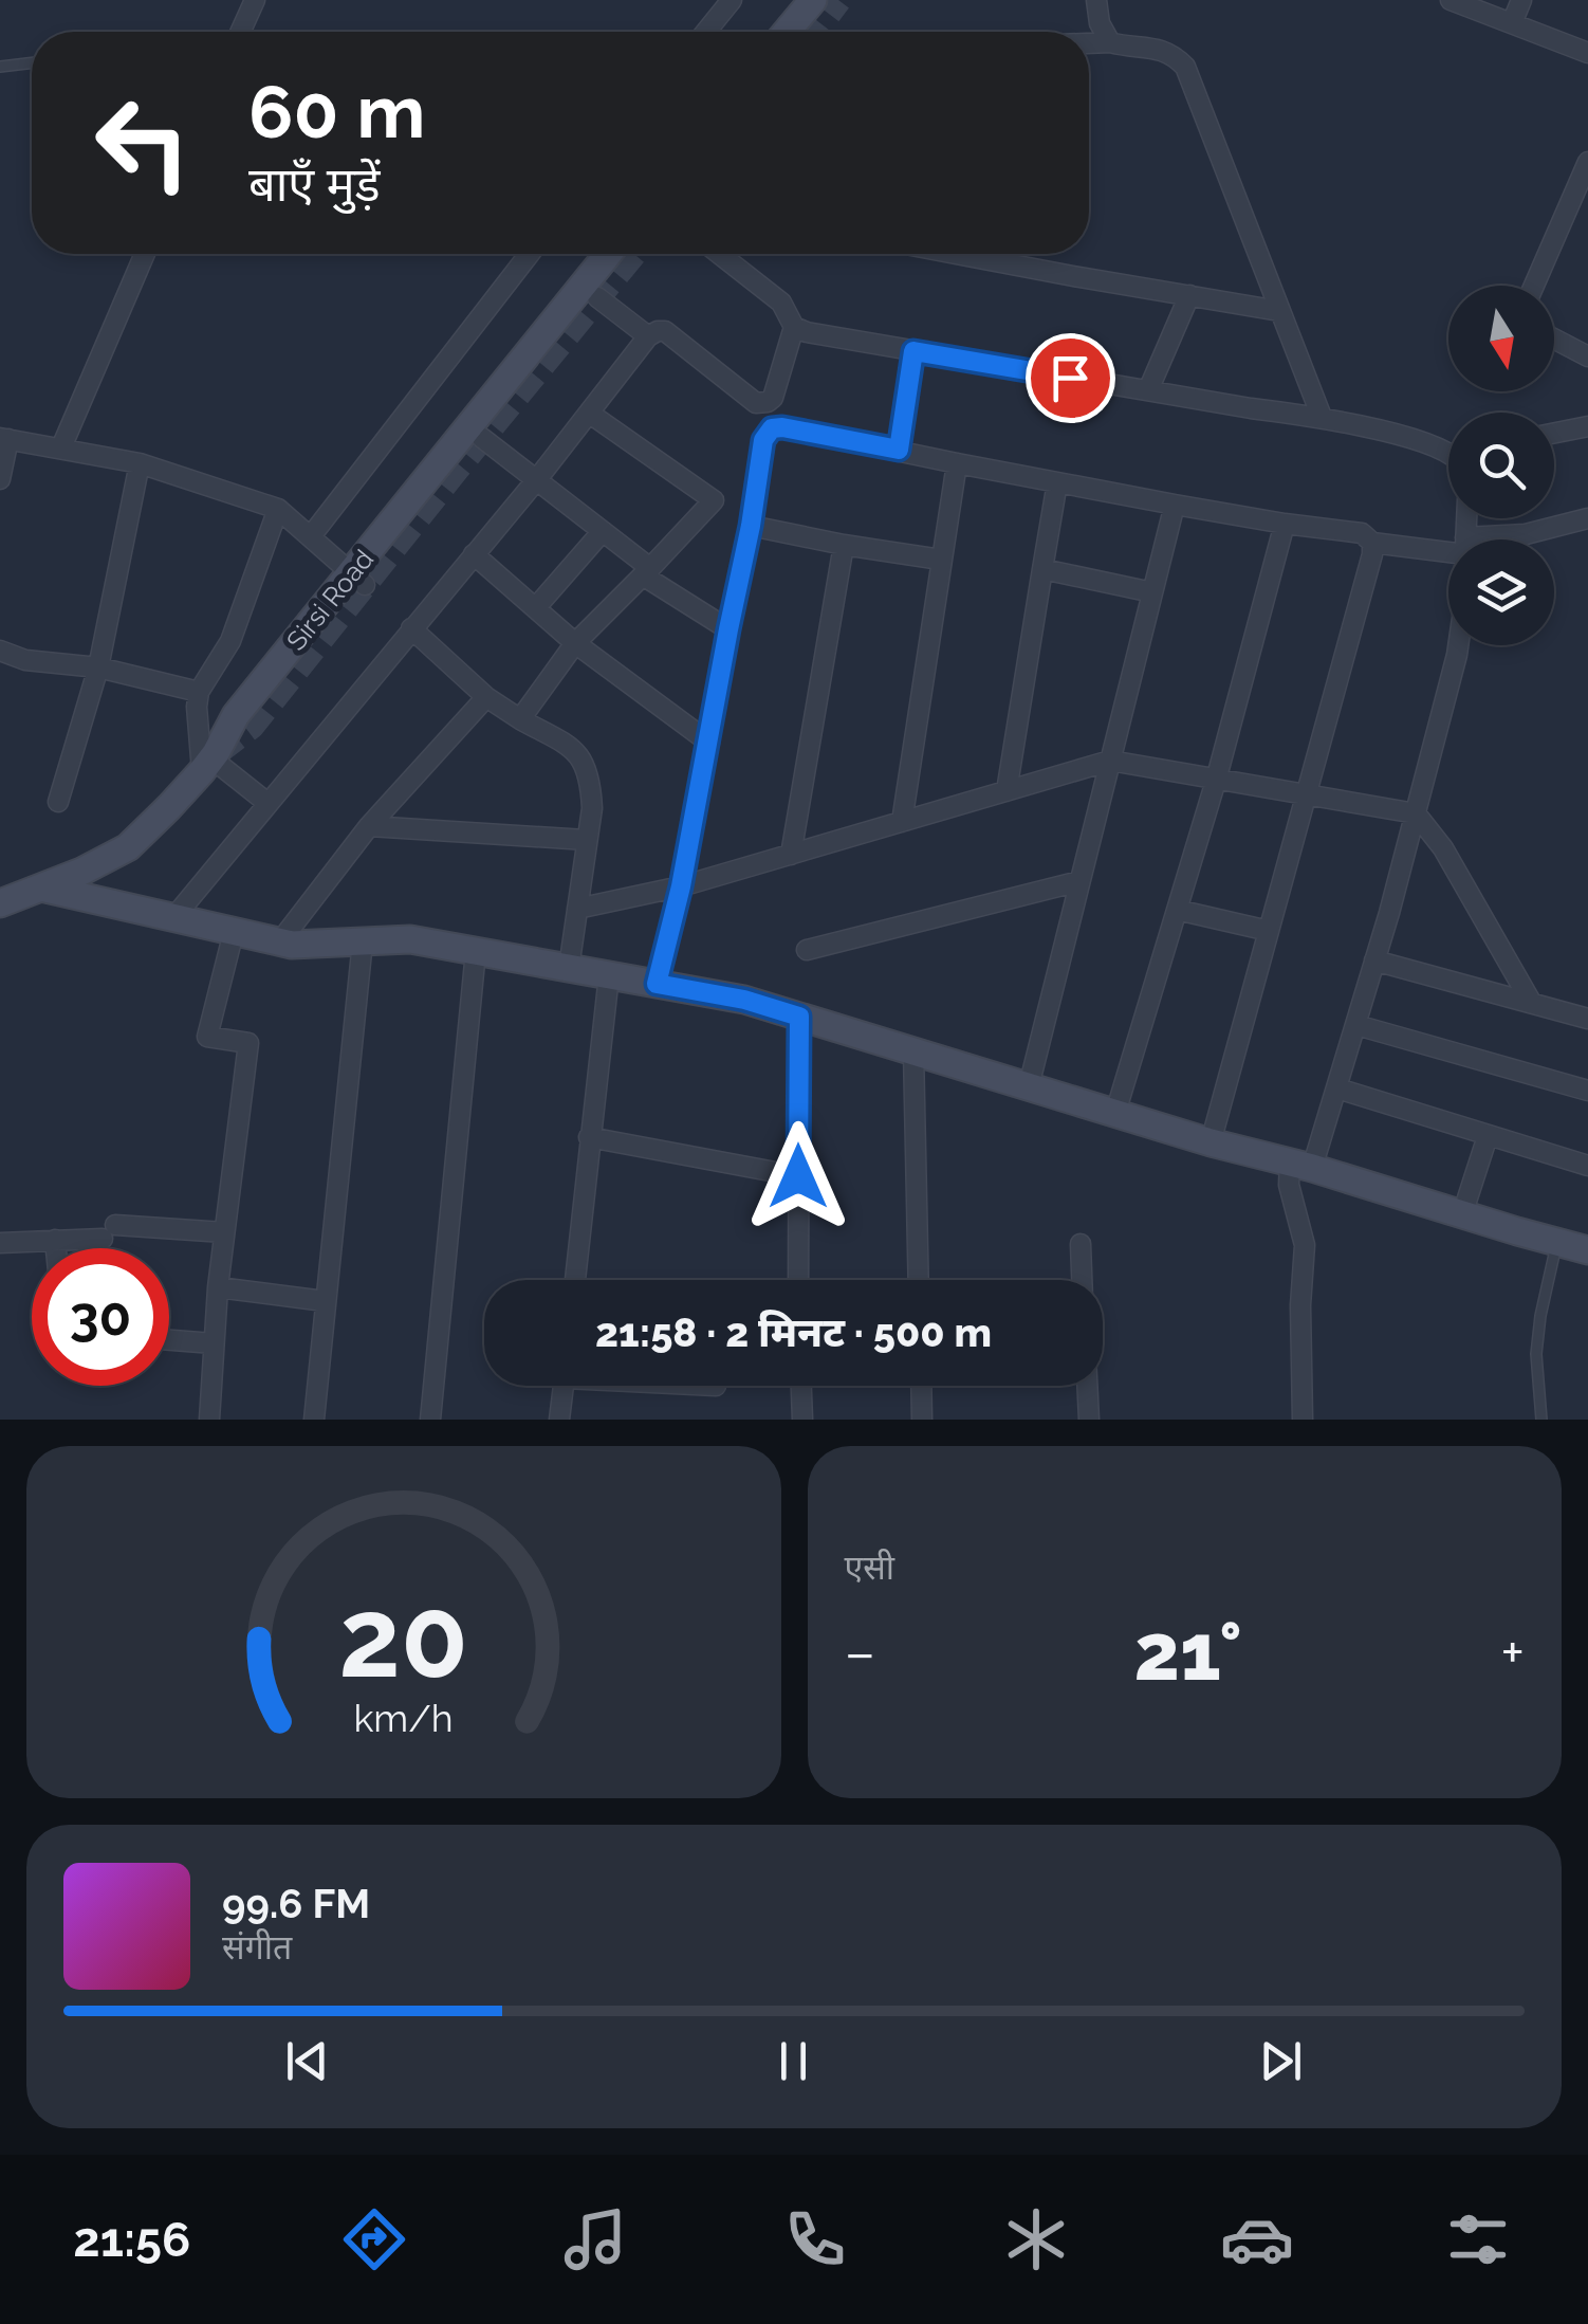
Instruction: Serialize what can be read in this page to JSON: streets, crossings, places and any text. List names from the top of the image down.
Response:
{
  "streets": {
    "street": ["Sirsi Road"]
  },
  "north": "bottom",
  "page": {
    "turn": ["60 m", "बाएँ मुड़ें"],
    "limit": "30",
    "trip": "21:58 · 2 मिनट · 500 m",
    "tile": "एसी",
    "heat": ["−", "21°", "+"],
    "song": ["99.6 FM", "संगीत"],
    "tabs": "21:56",
    "gauge": ["20", "km/h"]
  }
}
